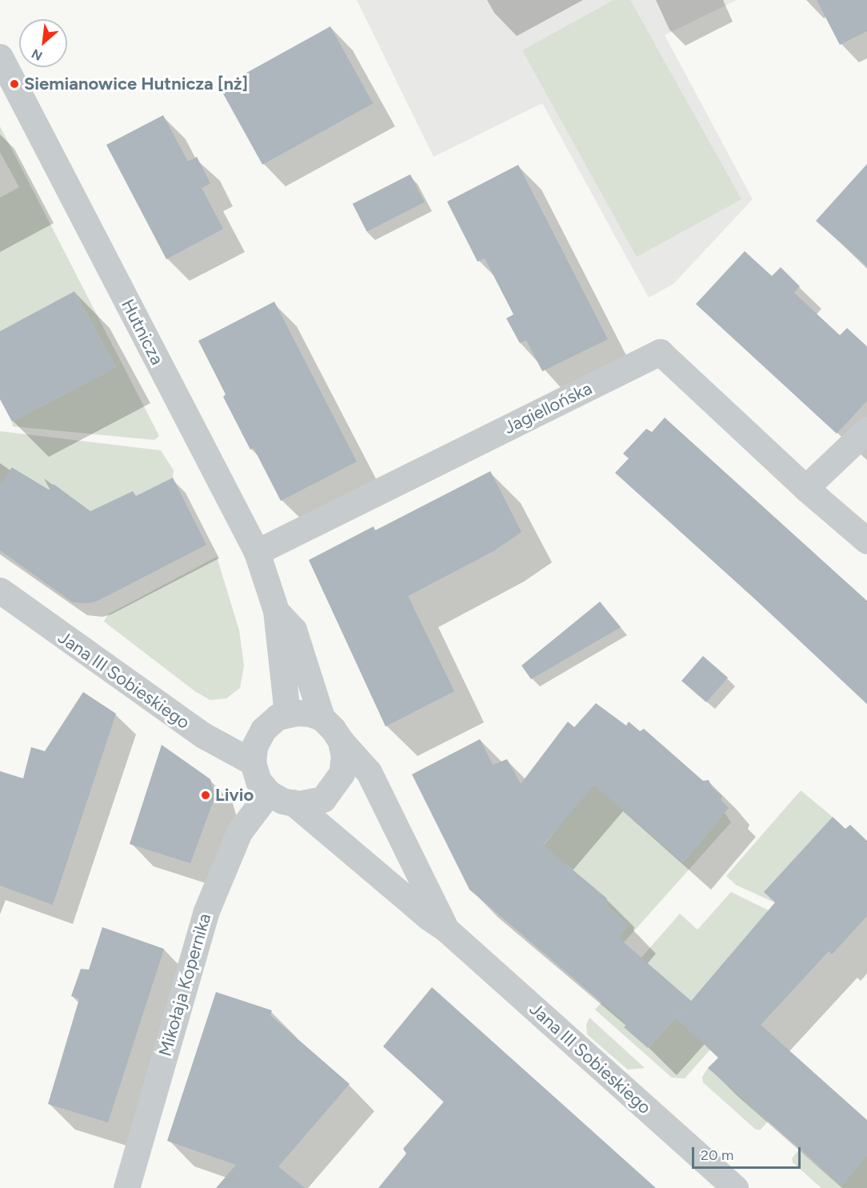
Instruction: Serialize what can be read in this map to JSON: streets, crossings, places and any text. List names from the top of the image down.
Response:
{
  "streets": {
    "street": [
      "Hutnicza",
      "Jagiellońska",
      "Jana III Sobieskiego",
      "Mikołaja Kopernika"
    ]
  },
  "crossings": [
    ["Hutnicza", "Jagiellońska"],
    ["Hutnicza", "Jana III Sobieskiego"],
    ["Hutnicza", "Mikołaja Kopernika"],
    ["Jana III Sobieskiego", "Mikołaja Kopernika"]
  ],
  "places": ["Siemianowice Hutnicza [nż]", "Livio"],
  "scale_bar": "20 m",
  "north": "bottom left"
}
